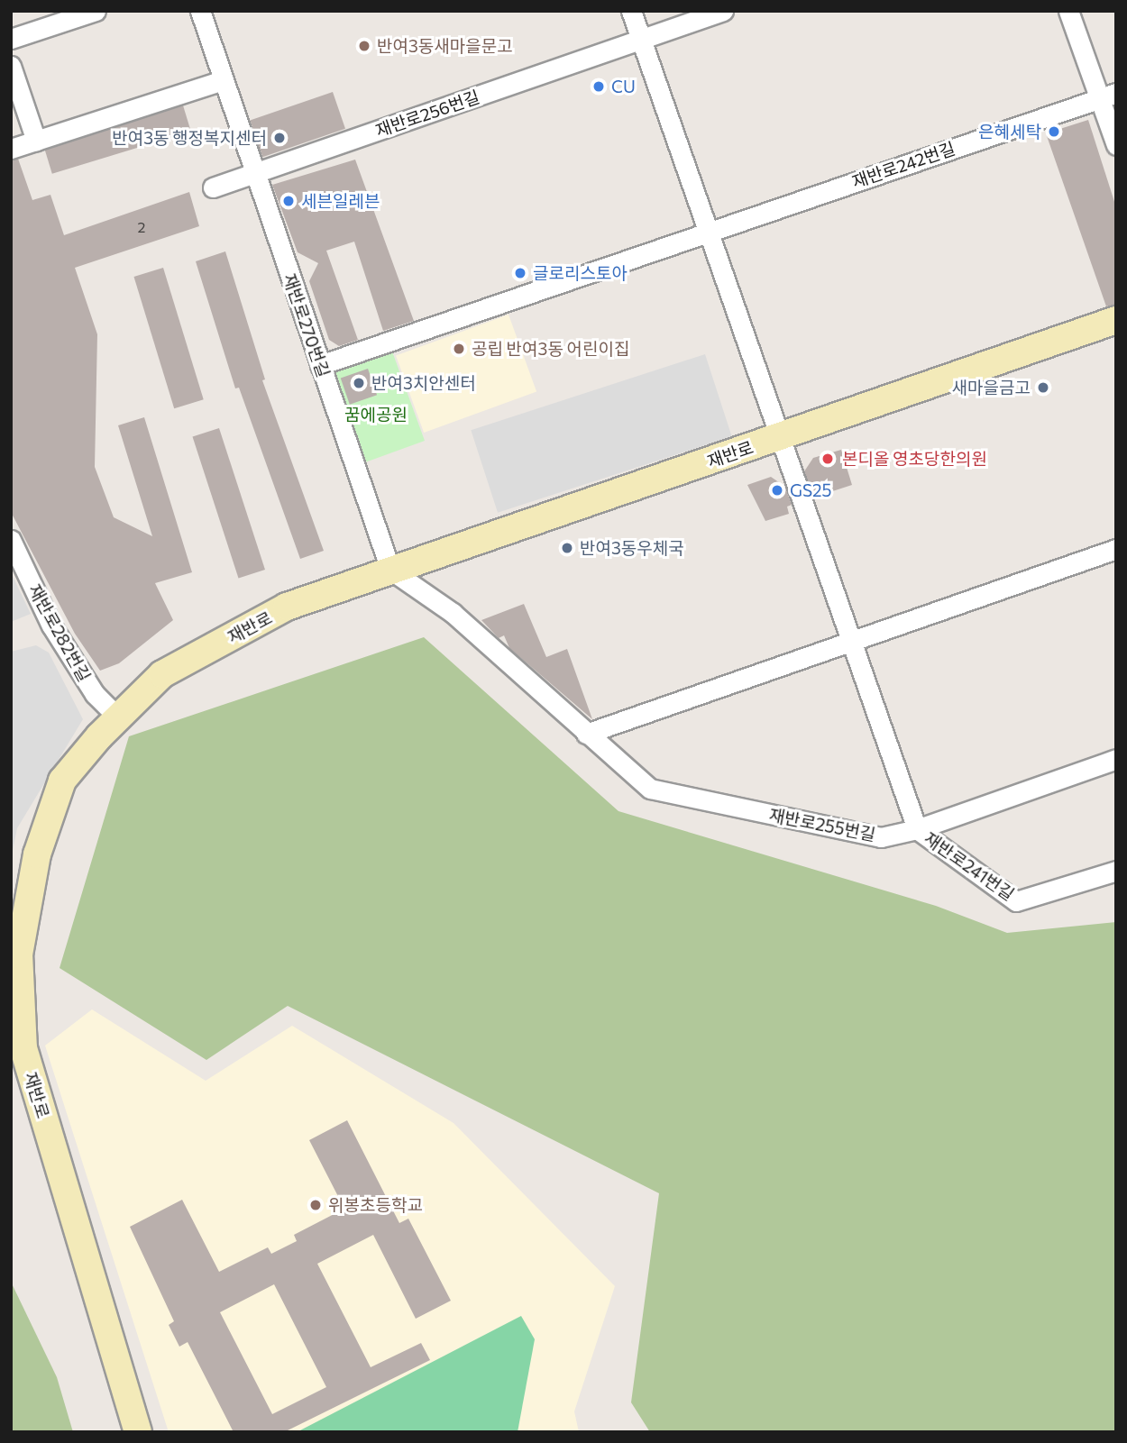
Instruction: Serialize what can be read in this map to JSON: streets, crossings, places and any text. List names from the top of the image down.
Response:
{
  "streets": {
    "main road": ["재반로"],
    "street": [
      "재반로256번길",
      "재반로242번길",
      "재반로270번길",
      "재반로282번길",
      "재반로255번길",
      "재반로241번길"
    ]
  },
  "crossings": [
    ["재반로256번길", "재반로270번길"],
    ["재반로270번길", "재반로"],
    ["재반로270번길", "재반로255번길"],
    ["재반로", "재반로282번길"],
    ["재반로", "재반로255번길"],
    ["재반로255번길", "재반로241번길"]
  ],
  "parks": ["꿈에공원"],
  "places": [
    "반여3동새마을문고",
    "CU",
    "은혜세탁",
    "반여3동 행정복지센터",
    "세븐일레븐",
    "글로리스토아",
    "공립 반여3동 어린이집",
    "반여3치안센터",
    "새마을금고",
    "본디올 영초당한의원",
    "GS25",
    "반여3동우체국",
    "위봉초등학교"
  ],
  "house_numbers": ["2"]
}
